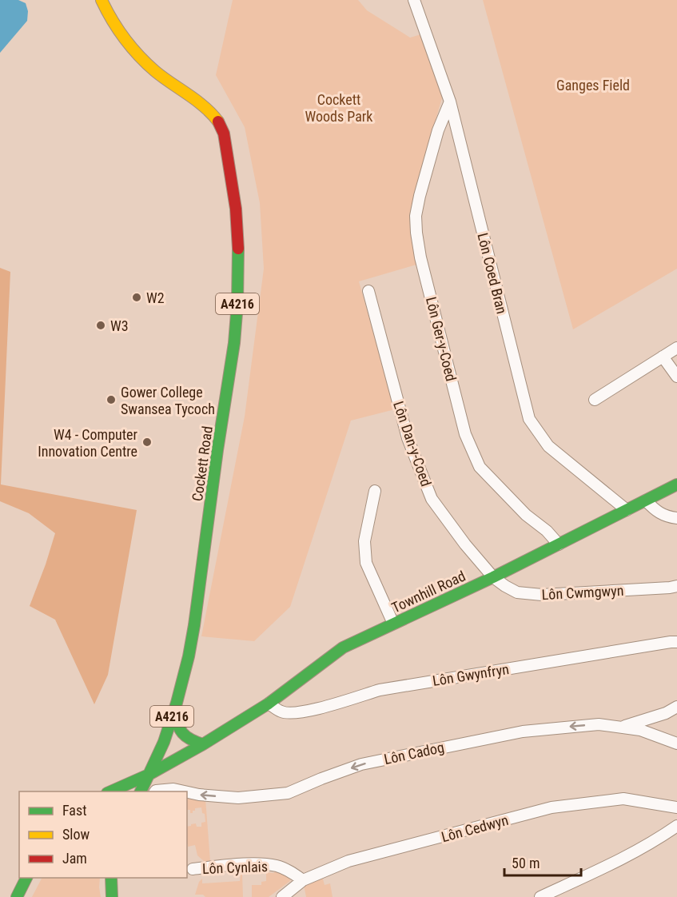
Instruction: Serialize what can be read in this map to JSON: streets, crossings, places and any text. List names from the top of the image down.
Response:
{
  "streets": {
    "main road": ["A4216", "Cockett Road", "Townhill Road"],
    "street": [
      "Lôn Coed Bran",
      "Lôn Ger-y-Coed",
      "Lôn Dan-y-Coed",
      "Lôn Cwmgwyn",
      "Lôn Gwynfryn",
      "Lôn Cadog",
      "Lôn Cedwyn",
      "Lôn Cynlais"
    ]
  },
  "crossings": [
    ["Lôn Coed Bran", "Lôn Ger-y-Coed"],
    ["Lôn Coed Bran", "Townhill Road"],
    ["A4216", "Cockett Road"],
    ["A4216", "Townhill Road"],
    ["Lôn Ger-y-Coed", "Townhill Road"],
    ["Lôn Dan-y-Coed", "Townhill Road"],
    ["Lôn Dan-y-Coed", "Lôn Cwmgwyn"],
    ["Cockett Road", "Townhill Road"],
    ["Townhill Road", "Lôn Cwmgwyn"],
    ["Townhill Road", "Lôn Gwynfryn"],
    ["Lôn Cedwyn", "Lôn Cynlais"]
  ],
  "one_way": ["Lôn Cadog"],
  "parks": ["Ganges Field", "Cockett Woods Park"],
  "places": [
    "W2",
    "W3",
    "Gower College Swansea Tycoch",
    "W4 - Computer Innovation Centre"
  ],
  "legend": ["Fast", "Slow", "Jam"],
  "scale_bar": "50 m"
}
